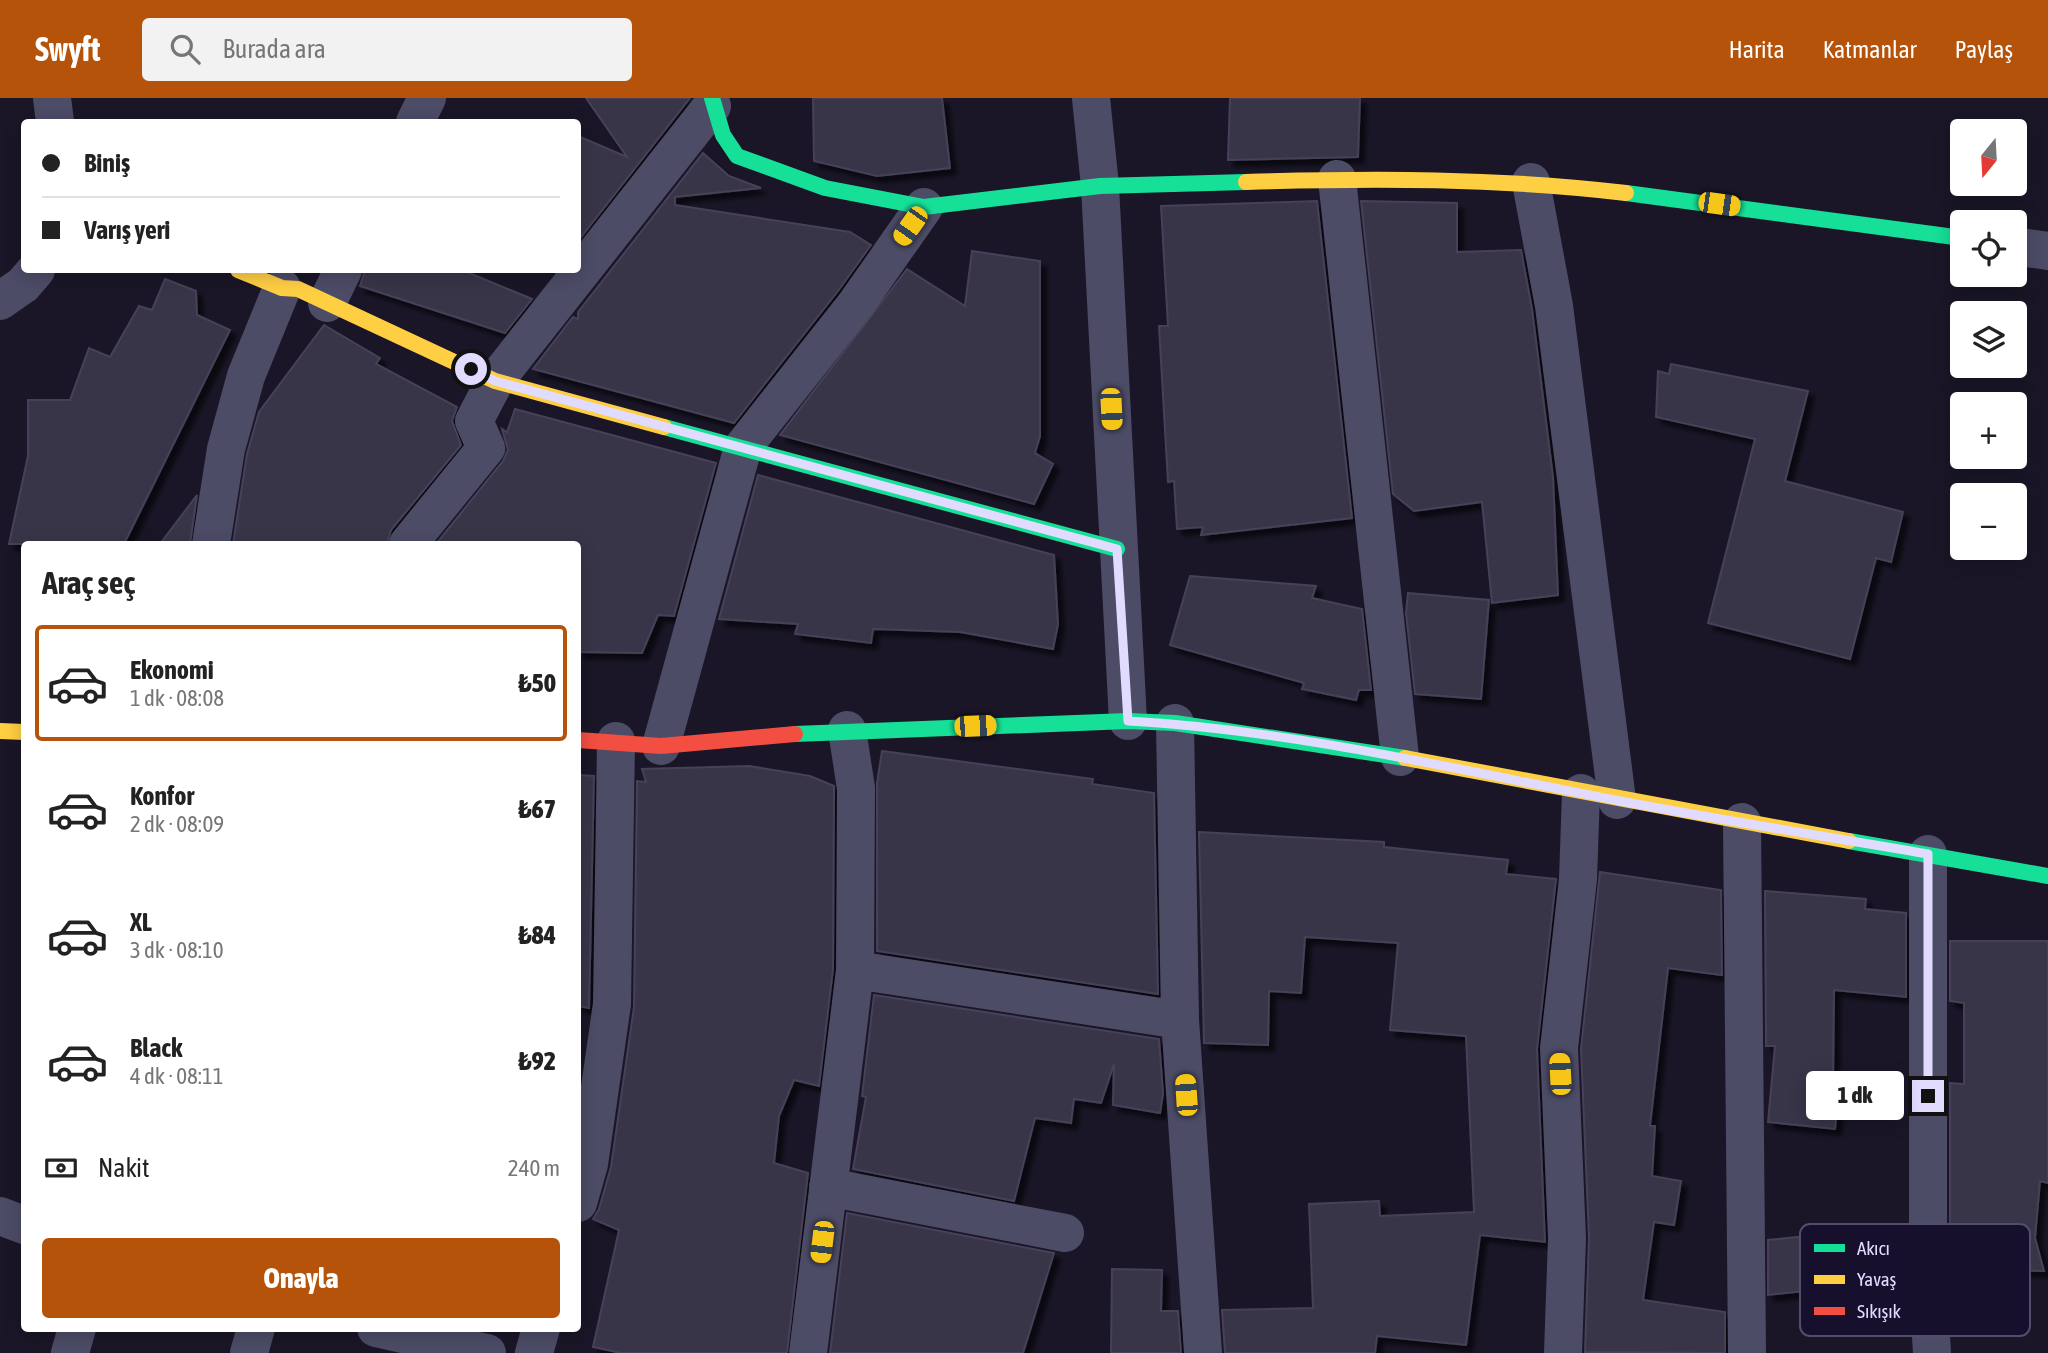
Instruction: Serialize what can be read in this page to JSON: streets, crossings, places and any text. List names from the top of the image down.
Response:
{
  "legend": ["Akıcı", "Yavaş", "Sıkışık"],
  "north": "bottom",
  "page": {
    "header": "Swyft",
    "search": "Burada ara",
    "nav": ["Harita", "Katmanlar", "Paylaş"],
    "map_buttons": ["+", "−"],
    "banner": ["Biniş", "Varış yeri"],
    "heading": "Araç seç",
    "list": [
      {
        "name": "Ekonomi",
        "note": "1 dk · 08:08",
        "value": "₺50"
      },
      {
        "name": "Konfor",
        "note": "2 dk · 08:09",
        "value": "₺67"
      },
      {
        "name": "XL",
        "note": "3 dk · 08:10",
        "value": "₺84"
      },
      {
        "name": "Black",
        "note": "4 dk · 08:11",
        "value": "₺92"
      }
    ],
    "bubble": "1 dk",
    "pay": ["Nakit", "240 m"],
    "buttons": "Onayla"
  }
}
